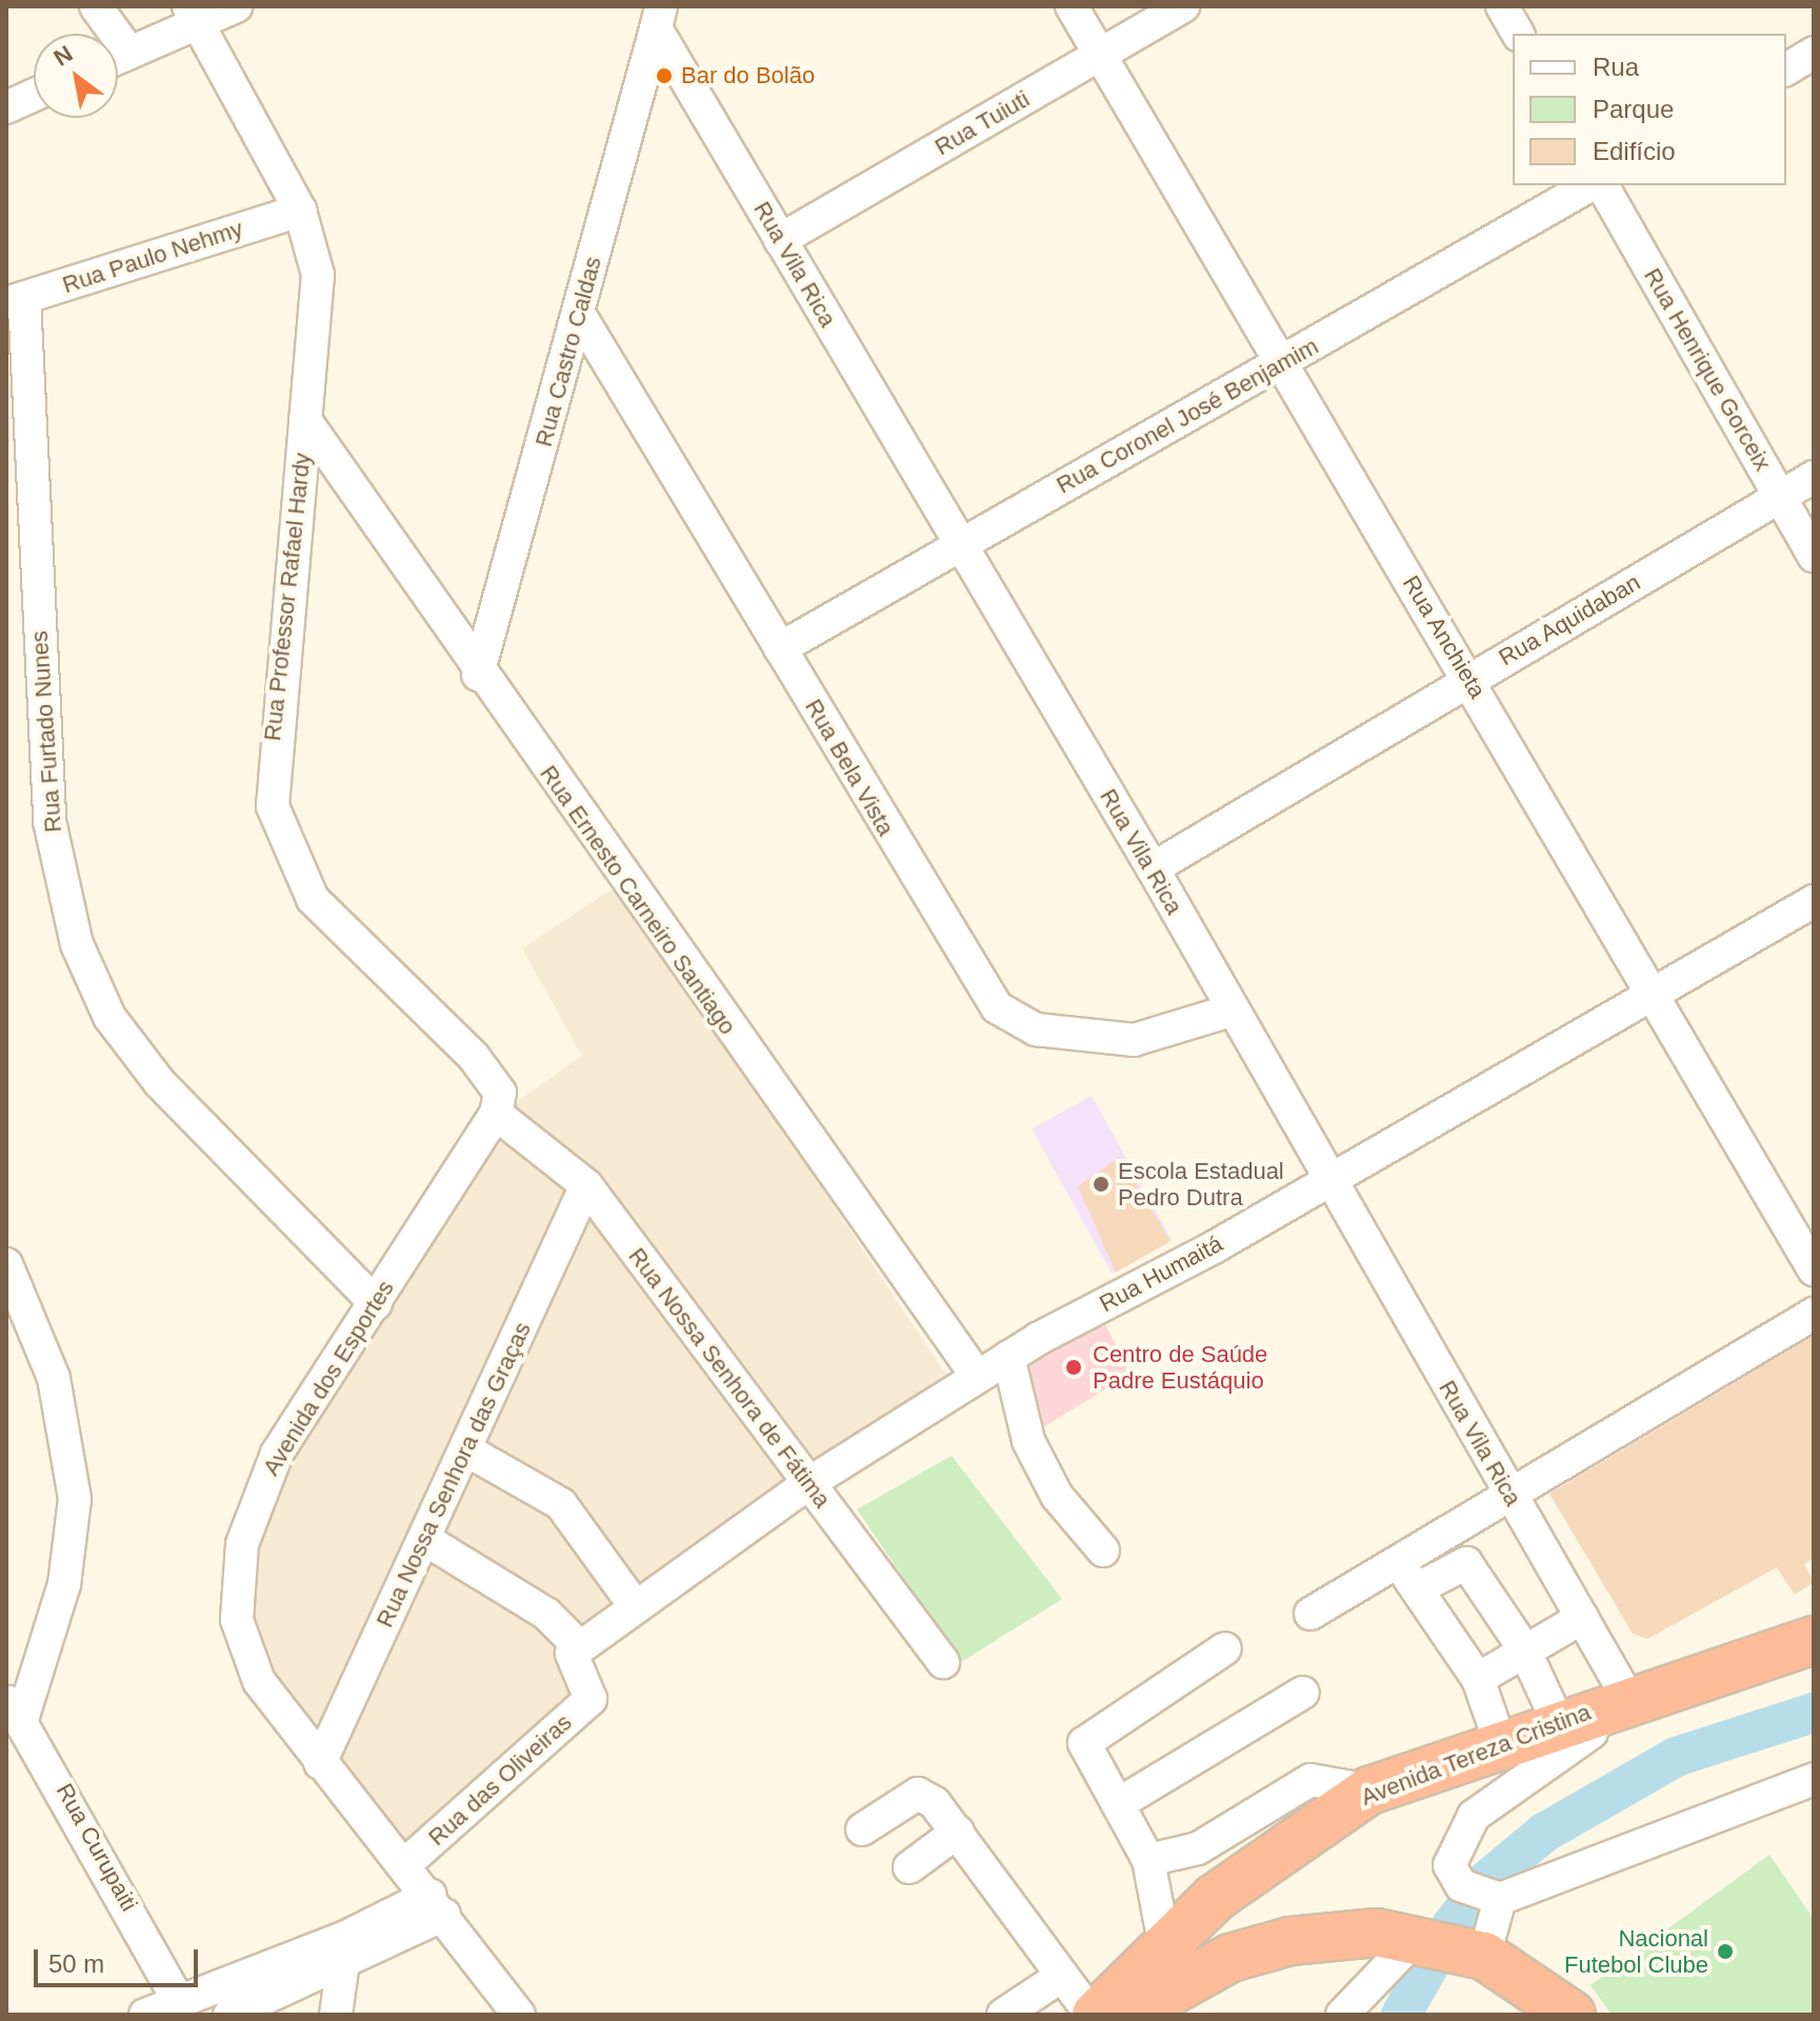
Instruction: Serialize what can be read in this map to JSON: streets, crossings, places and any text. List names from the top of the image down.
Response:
{
  "streets": {
    "highway": ["Avenida Tereza Cristina"],
    "street": [
      "Rua Tuiuti",
      "Rua Paulo Nehmy",
      "Rua Vila Rica",
      "Rua Castro Caldas",
      "Rua Henrique Gorceix",
      "Rua Coronel José Benjamim",
      "Rua Professor Rafael Hardy",
      "Rua Aquidaban",
      "Rua Anchieta",
      "Rua Furtado Nunes",
      "Rua Bela Vista",
      "Rua Ernesto Carneiro Santiago",
      "Rua Humaitá",
      "Avenida dos Esportes",
      "Rua Nossa Senhora de Fátima",
      "Rua Nossa Senhora das Graças",
      "Rua das Oliveiras",
      "Rua Curupaiti"
    ]
  },
  "crossings": [
    ["Rua Tuiuti", "Rua Vila Rica"],
    ["Rua Tuiuti", "Rua Anchieta"],
    ["Rua Paulo Nehmy", "Rua Professor Rafael Hardy"],
    ["Rua Paulo Nehmy", "Rua Furtado Nunes"],
    ["Rua Vila Rica", "Rua Castro Caldas"],
    ["Rua Vila Rica", "Rua Coronel José Benjamim"],
    ["Rua Vila Rica", "Rua Aquidaban"],
    ["Rua Vila Rica", "Rua Bela Vista"],
    ["Rua Vila Rica", "Rua Humaitá"],
    ["Rua Vila Rica", "Avenida Tereza Cristina"],
    ["Rua Castro Caldas", "Rua Bela Vista"],
    ["Rua Castro Caldas", "Rua Ernesto Carneiro Santiago"],
    ["Rua Henrique Gorceix", "Rua Aquidaban"],
    ["Rua Coronel José Benjamim", "Rua Anchieta"],
    ["Rua Coronel José Benjamim", "Rua Bela Vista"],
    ["Rua Professor Rafael Hardy", "Rua Ernesto Carneiro Santiago"],
    ["Rua Professor Rafael Hardy", "Avenida dos Esportes"],
    ["Rua Professor Rafael Hardy", "Rua Nossa Senhora de Fátima"],
    ["Rua Aquidaban", "Rua Anchieta"],
    ["Rua Anchieta", "Rua Humaitá"],
    ["Rua Furtado Nunes", "Avenida dos Esportes"],
    ["Rua Ernesto Carneiro Santiago", "Rua Humaitá"],
    ["Rua Humaitá", "Rua Nossa Senhora de Fátima"],
    ["Rua Humaitá", "Rua das Oliveiras"],
    ["Avenida dos Esportes", "Rua Nossa Senhora de Fátima"],
    ["Avenida dos Esportes", "Rua Nossa Senhora das Graças"],
    ["Avenida dos Esportes", "Rua das Oliveiras"],
    ["Rua Nossa Senhora de Fátima", "Rua Nossa Senhora das Graças"]
  ],
  "places": [
    "Bar do Bolão",
    "Escola Estadual Pedro Dutra",
    "Centro de Saúde Padre Eustáquio",
    "Nacional Futebol Clube"
  ],
  "legend": ["Rua", "Parque", "Edifício"],
  "scale_bar": "50 m",
  "north": "top left"
}
